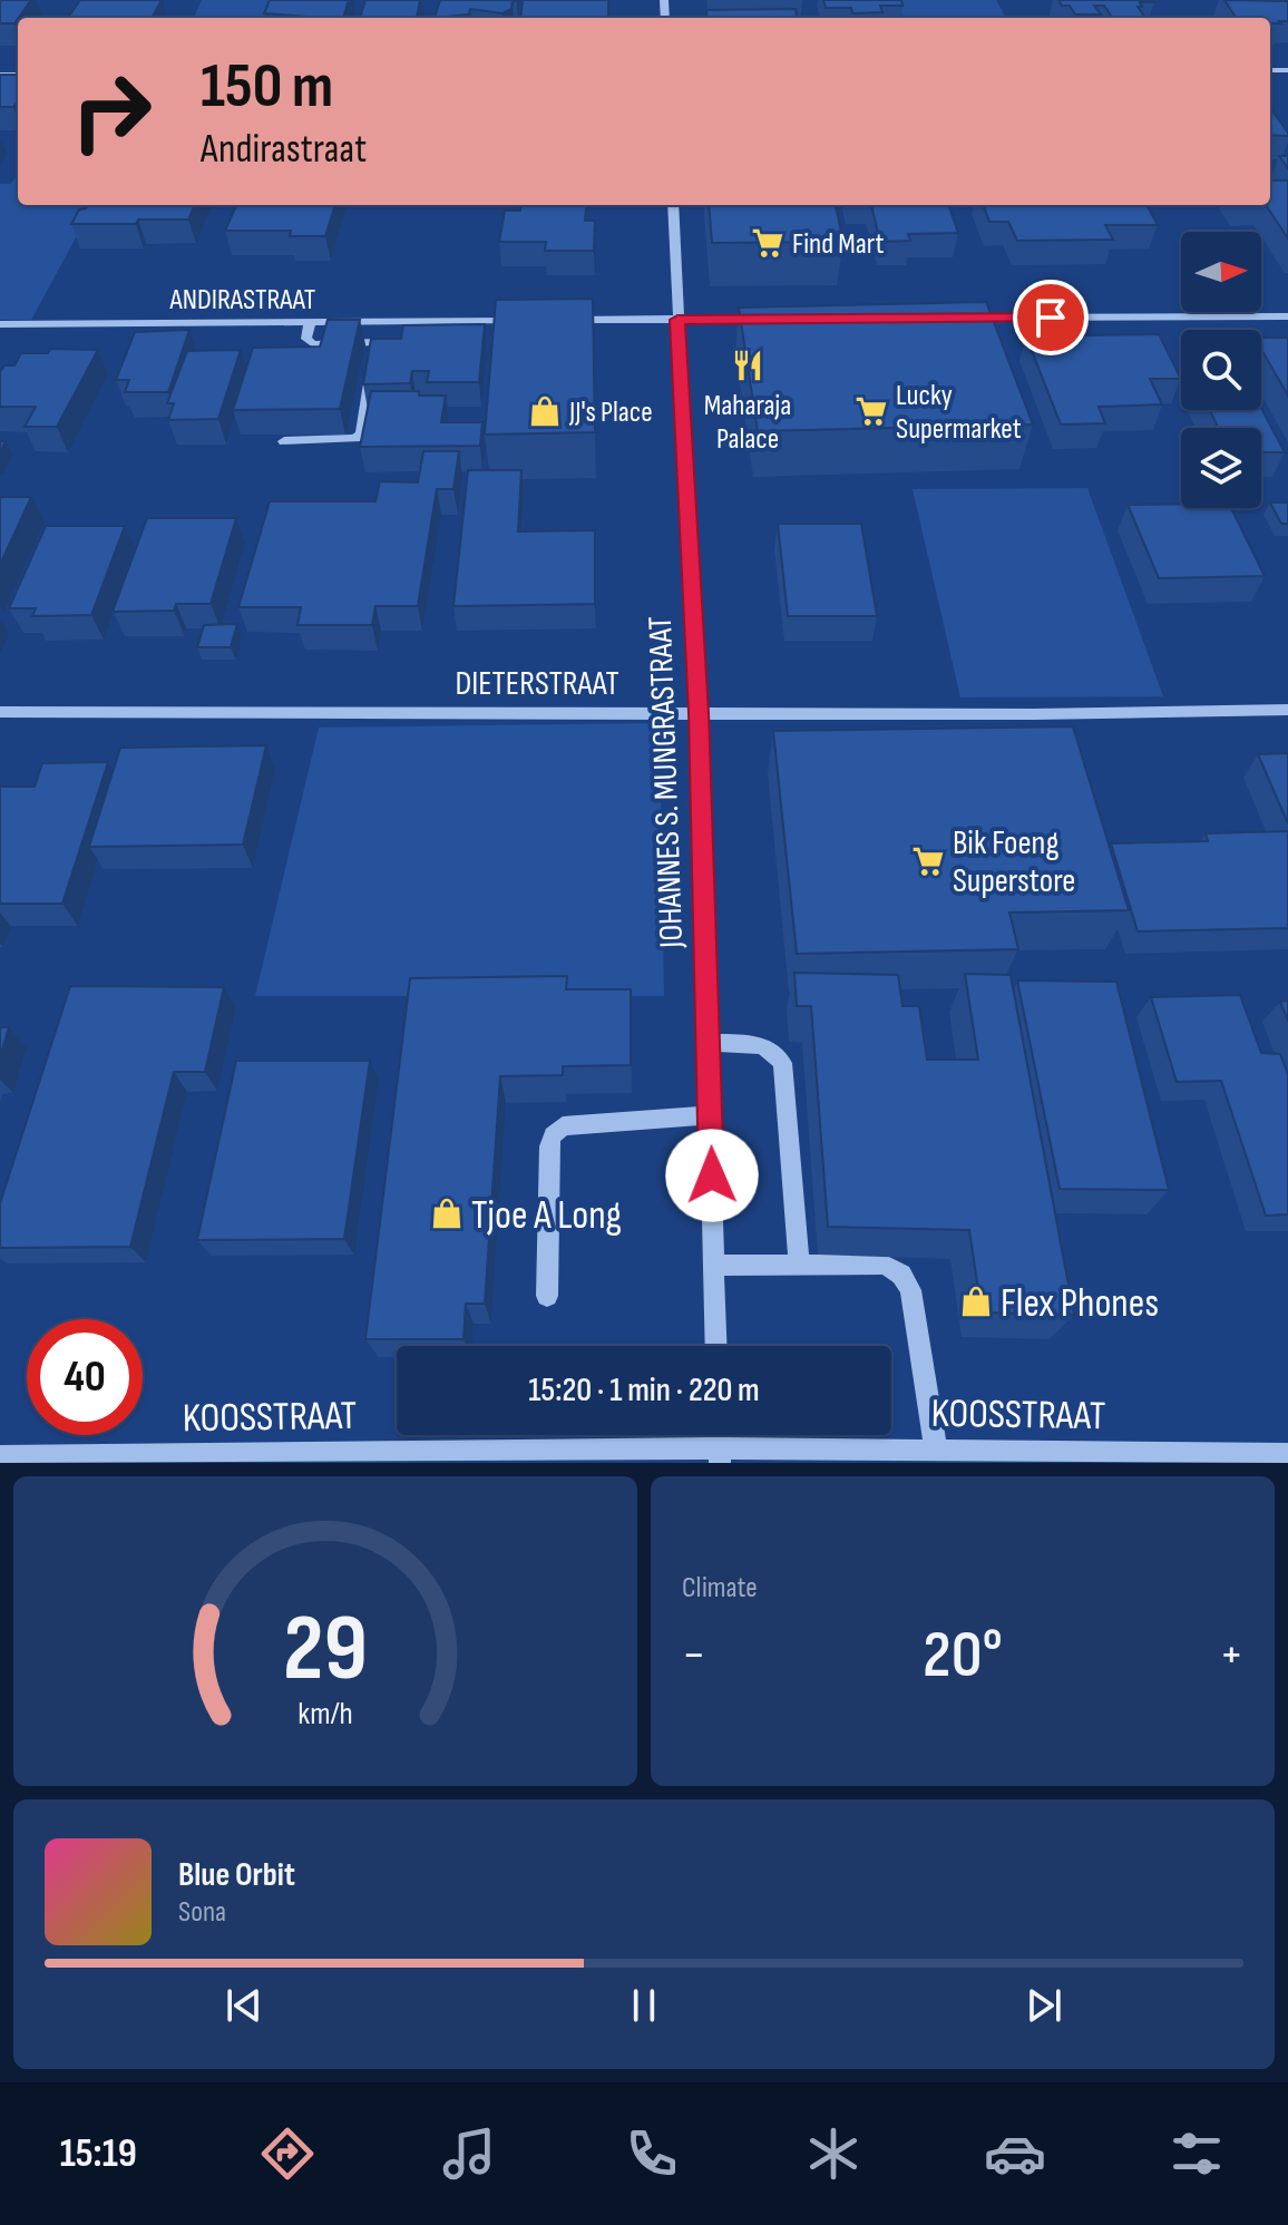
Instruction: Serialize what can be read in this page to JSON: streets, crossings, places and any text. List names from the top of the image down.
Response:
{
  "streets": {
    "street": [
      "ANDIRASTRAAT",
      "DIETERSTRAAT",
      "JOHANNES S. MUNGRASTRAAT",
      "KOOSSTRAAT"
    ]
  },
  "crossings": [
    ["DIETERSTRAAT", "JOHANNES S. MUNGRASTRAAT"]
  ],
  "places": {
    "supermarket": ["Find Mart", "Lucky Supermarket", "Bik Foeng Superstore"],
    "restaurant": ["Maharaja Palace"],
    "shop": ["JJ's Place", "Tjoe A Long", "Flex Phones"]
  },
  "north": "right",
  "page": {
    "turn": ["150 m", "Andirastraat"],
    "limit": "40",
    "trip": "15:20 · 1 min · 220 m",
    "tile": "Climate",
    "heat": ["−", "20°", "+"],
    "song": ["Blue Orbit", "Sona"],
    "tabs": "15:19",
    "gauge": ["29", "km/h"]
  }
}
